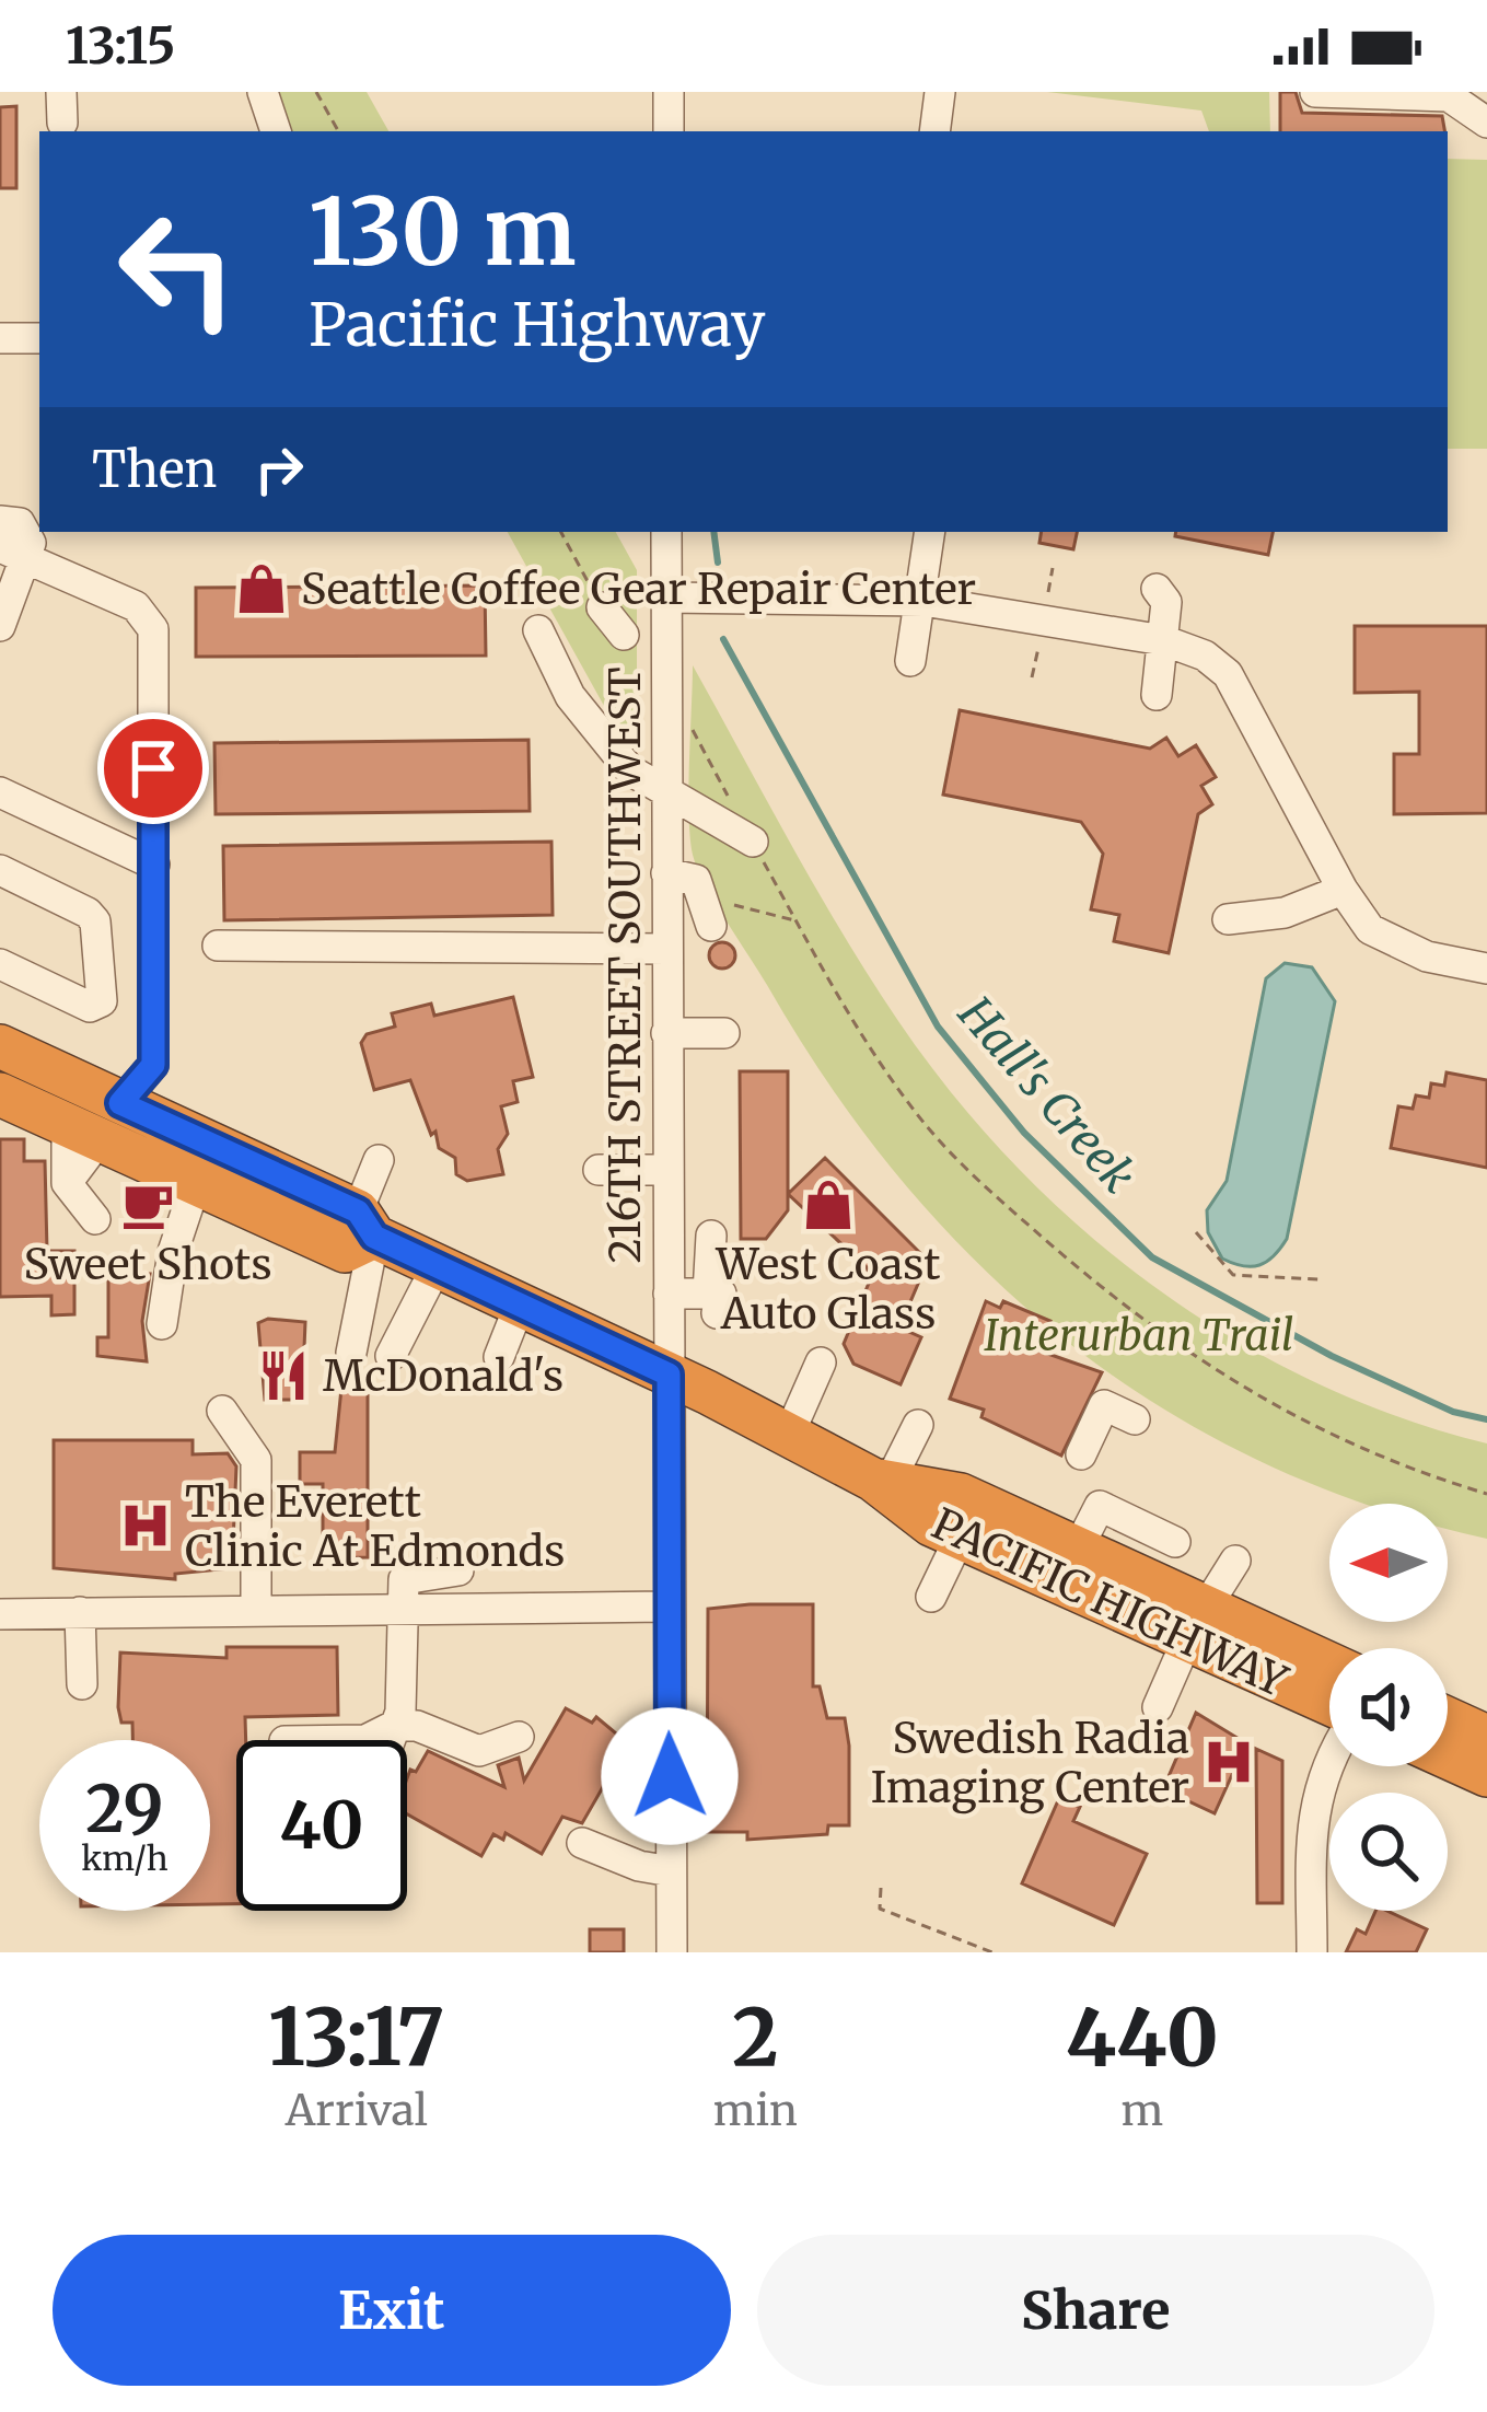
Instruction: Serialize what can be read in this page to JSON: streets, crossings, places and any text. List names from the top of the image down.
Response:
{
  "streets": {
    "highway": ["PACIFIC HIGHWAY"],
    "street": ["216TH STREET SOUTHWEST"]
  },
  "crossings": [
    ["216TH STREET SOUTHWEST", "PACIFIC HIGHWAY"]
  ],
  "water": ["Hall's Creek"],
  "parks": ["Interurban Trail"],
  "places": {
    "shop": ["Seattle Coffee Gear Repair Center", "West Coast Auto Glass"],
    "cafe": ["Sweet Shots"],
    "restaurant": ["McDonald's"],
    "hospital": ["The Everett Clinic At Edmonds", "Swedish Radia Imaging Center"]
  },
  "north": "left",
  "page": {
    "status": "13:15",
    "turn": ["130 m", "Pacific Highway"],
    "then": "Then",
    "speed": "29 km/h",
    "limit": "40",
    "eta": [
      "13:17",
      "Arrival",
      "2",
      "min",
      "440",
      "m"
    ],
    "buttons": ["Exit", "Share"]
  }
}
